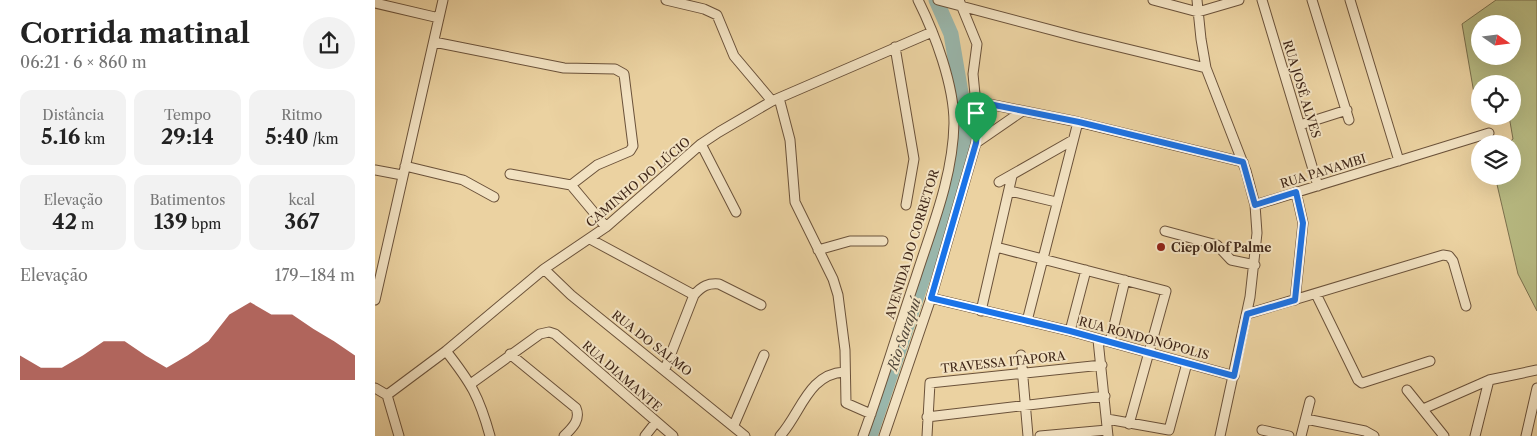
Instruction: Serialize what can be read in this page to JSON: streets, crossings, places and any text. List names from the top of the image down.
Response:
{
  "streets": {
    "street": [
      "RUA JOSÉ ALVES",
      "RUA PANAMBI",
      "CAMINHO DO LÚCIO",
      "AVENIDA DO CORRETOR",
      "RUA RONDONÓPOLIS",
      "RUA DO SALMO",
      "TRAVESSA ITAPORA",
      "RUA DIAMANTE"
    ]
  },
  "crossings": [
    ["RUA JOSÉ ALVES", "RUA PANAMBI"],
    ["CAMINHO DO LÚCIO", "AVENIDA DO CORRETOR"],
    ["CAMINHO DO LÚCIO", "RUA DO SALMO"]
  ],
  "water": ["Rio Sarapuí"],
  "places": ["Ciep Olof Palme"],
  "north": "right",
  "page": {
    "heading": ["Corrida matinal", "06:21 · 6 × 860 m"],
    "stats": [
      ["Distância", "5.16 km"],
      ["Tempo", "29:14"],
      ["Ritmo", "5:40 /km"],
      ["Elevação", "42 m"],
      ["Batimentos", "139 bpm"],
      ["kcal", "367"]
    ],
    "chart": ["Elevação", "179–184 m"]
  }
}
